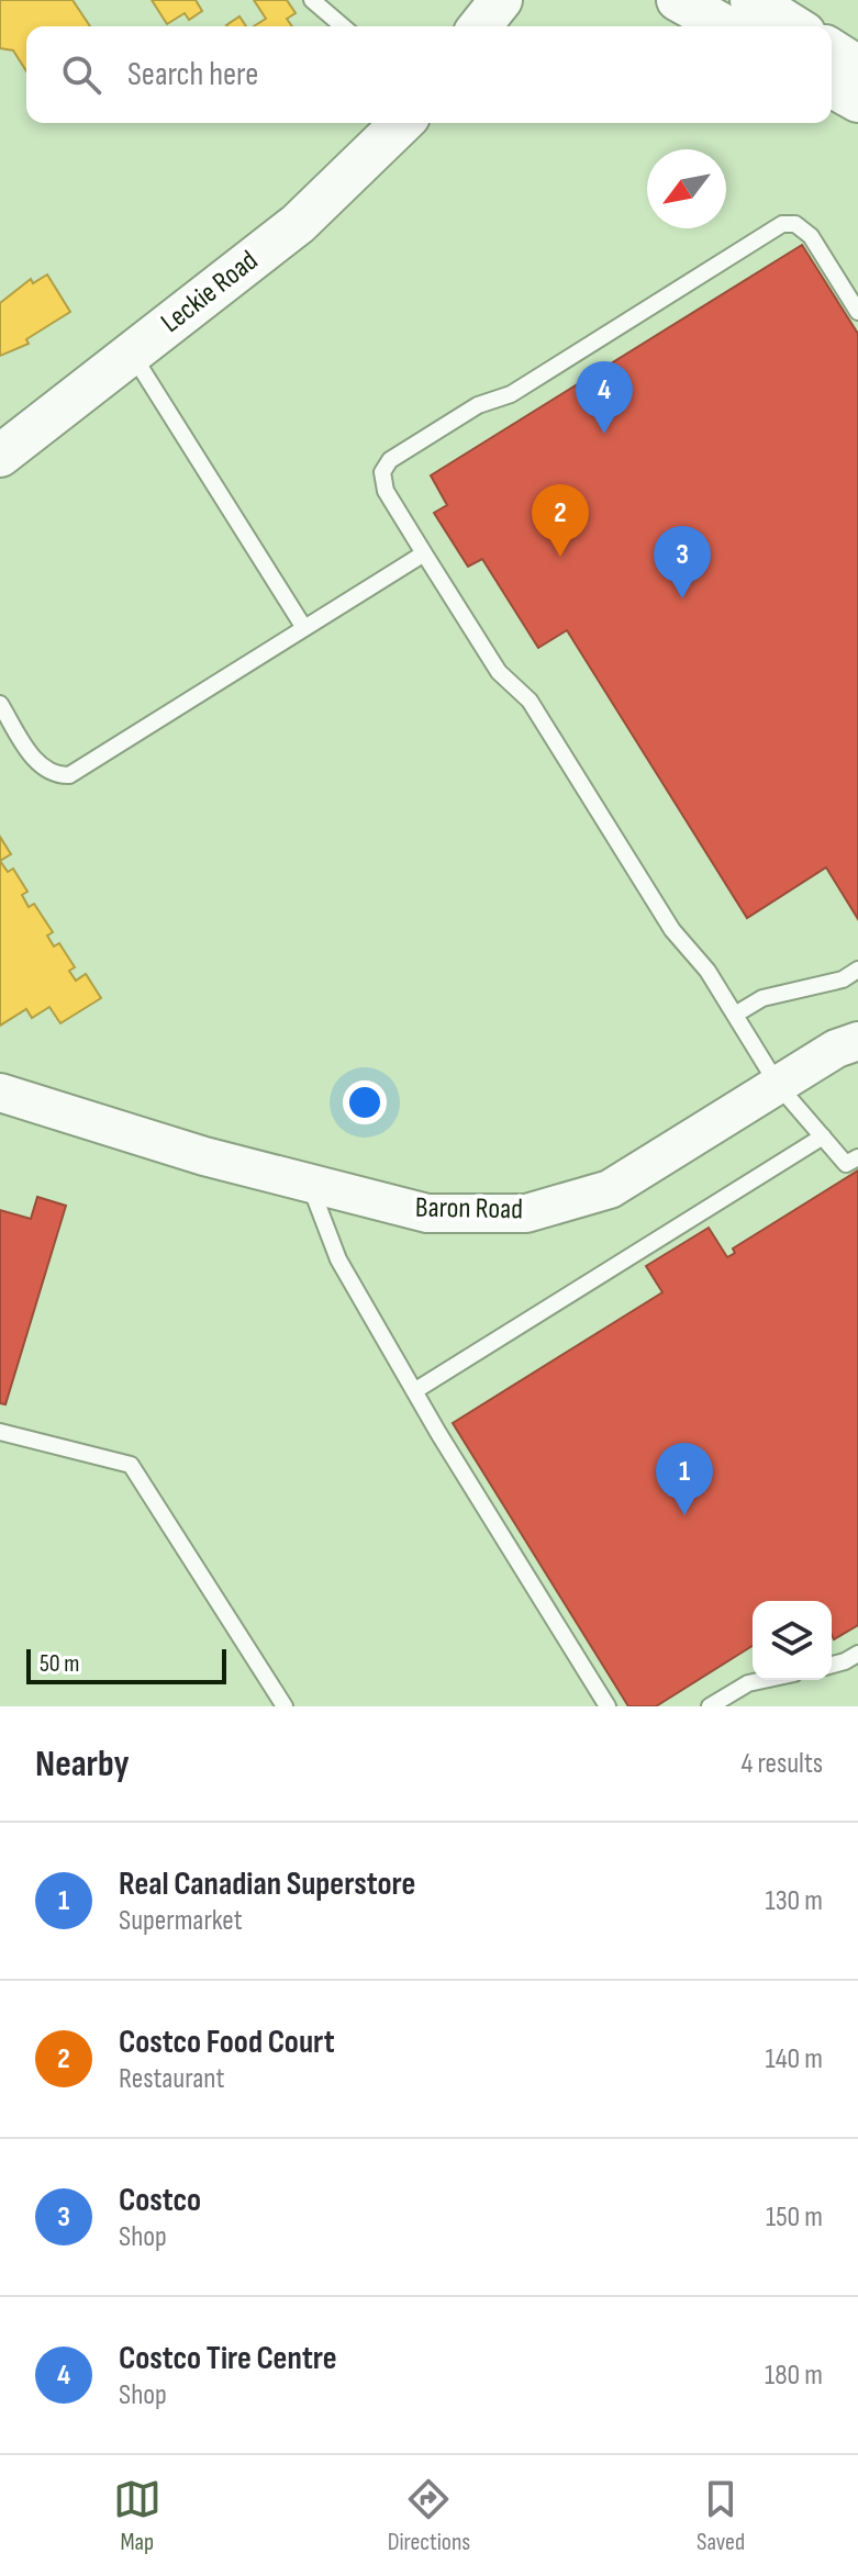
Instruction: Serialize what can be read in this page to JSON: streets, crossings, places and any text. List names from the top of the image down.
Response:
{
  "streets": {
    "main road": ["Leckie Road"],
    "street": ["Baron Road"]
  },
  "scale_bar": "50 m",
  "north": "bottom left",
  "page": {
    "search": "Search here",
    "pins": [
      "4",
      "2",
      "3",
      "1"
    ],
    "scale": "50 m",
    "heading": ["Nearby", "4 results"],
    "list": [
      {
        "mark": "1",
        "name": "Real Canadian Superstore",
        "note": "Supermarket",
        "value": "130 m"
      },
      {
        "mark": "2",
        "name": "Costco Food Court",
        "note": "Restaurant",
        "value": "140 m"
      },
      {
        "mark": "3",
        "name": "Costco",
        "note": "Shop",
        "value": "150 m"
      },
      {
        "mark": "4",
        "name": "Costco Tire Centre",
        "note": "Shop",
        "value": "180 m"
      }
    ],
    "nav": ["Map", "Directions", "Saved"]
  }
}
